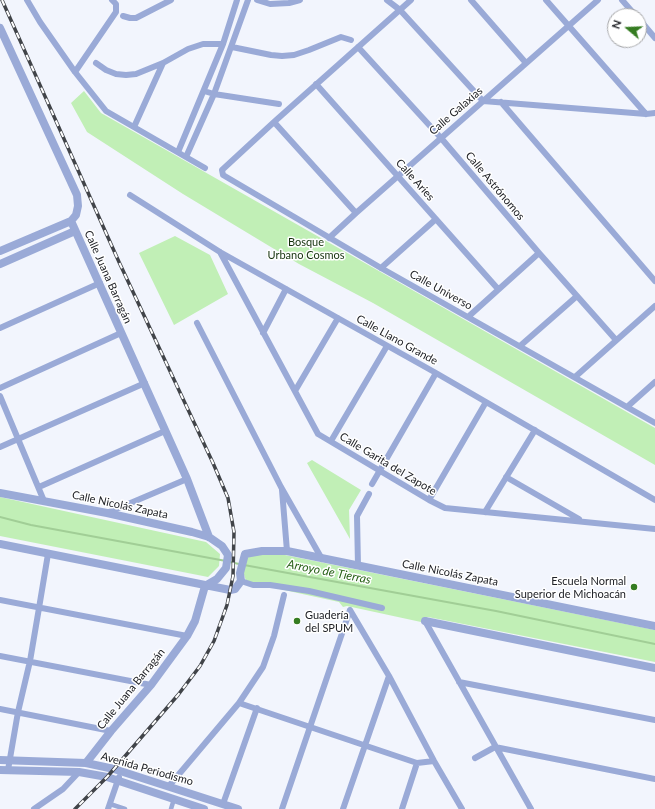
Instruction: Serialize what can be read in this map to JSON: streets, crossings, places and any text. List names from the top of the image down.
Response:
{
  "streets": {
    "street": [
      "Calle Galaxias",
      "Calle Aries",
      "Calle Astrónomos",
      "Calle Juana Barragán",
      "Calle Universo",
      "Calle Llano Grande",
      "Calle Garita del Zapote",
      "Calle Nicolás Zapata",
      "Avenida Periodismo"
    ]
  },
  "crossings": [
    ["Calle Galaxias", "Calle Aries"],
    ["Calle Galaxias", "Calle Astrónomos"],
    ["Calle Galaxias", "Calle Universo"],
    ["Calle Juana Barragán", "Calle Nicolás Zapata"],
    ["Calle Juana Barragán", "Avenida Periodismo"],
    ["Calle Llano Grande", "Calle Garita del Zapote"]
  ],
  "water": ["Arroyo de Tierras"],
  "parks": ["Bosque Urbano Cosmos"],
  "places": ["Escuela Normal Superior de Michoacán", "Guadería del SPUM"],
  "north": "left"
}
